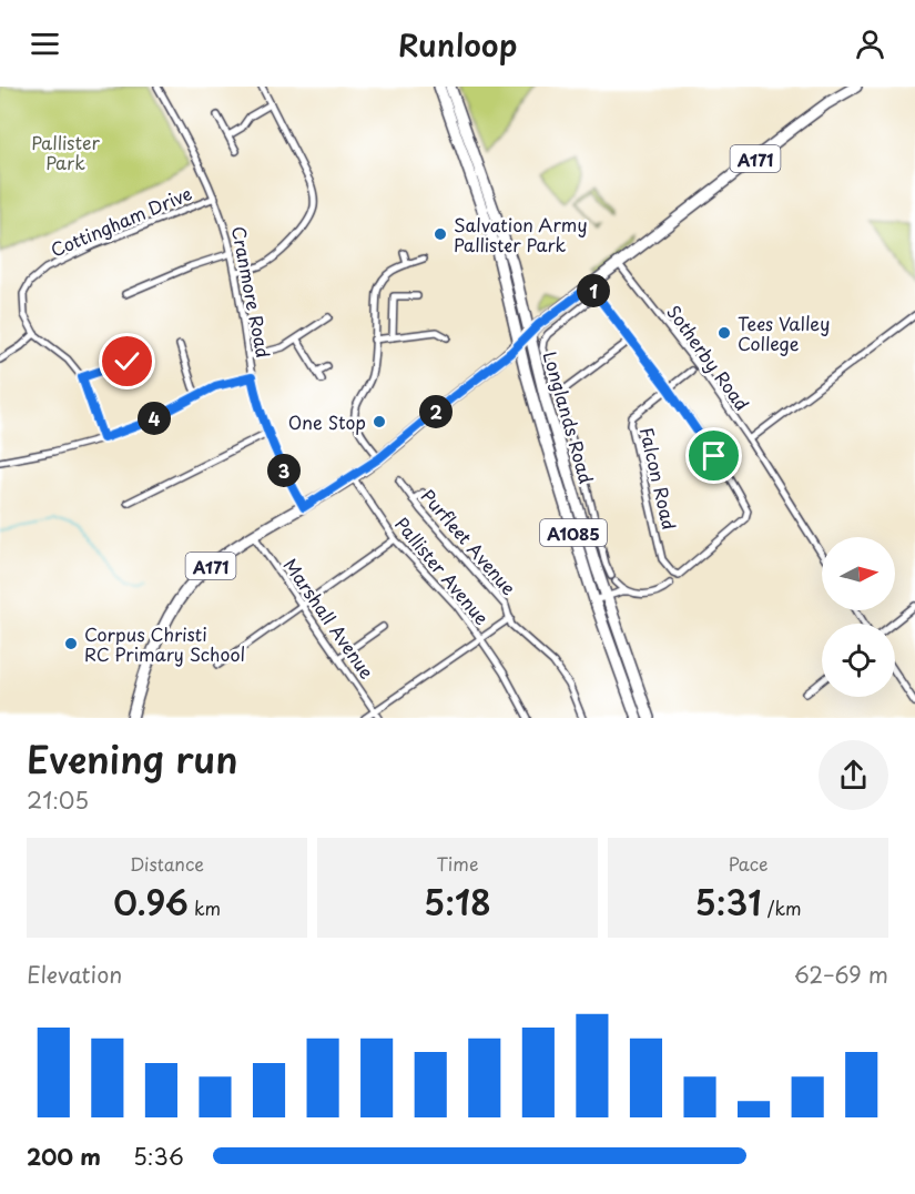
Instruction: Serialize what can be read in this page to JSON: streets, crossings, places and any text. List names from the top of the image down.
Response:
{
  "streets": {
    "main road": ["A171", "Longlands Road", "A1085"],
    "street": [
      "Cottingham Drive",
      "Cranmore Road",
      "Sotherby Road",
      "Falcon Road",
      "Purfleet Avenue",
      "Pallister Avenue",
      "Marshall Avenue"
    ]
  },
  "crossings": [
    ["A171", "Cranmore Road"],
    ["A171", "Sotherby Road"],
    ["A171", "Longlands Road"],
    ["A171", "Pallister Avenue"],
    ["A171", "Marshall Avenue"],
    ["Cottingham Drive", "Cranmore Road"]
  ],
  "parks": ["Pallister Park"],
  "places": [
    "Salvation Army Pallister Park",
    "Tees Valley College",
    "One Stop",
    "Corpus Christi RC Primary School"
  ],
  "north": "right",
  "page": {
    "header": "Runloop",
    "pins": [
      "1",
      "2",
      "4",
      "3"
    ],
    "heading": ["Evening run", "21:05"],
    "stats": [
      ["Distance", "0.96 km"],
      ["Time", "5:18"],
      ["Pace", "5:31 /km"]
    ],
    "chart": ["Elevation", "62–69 m"],
    "list": [
      {
        "name": "200 m",
        "note": "5:36"
      }
    ]
  }
}
